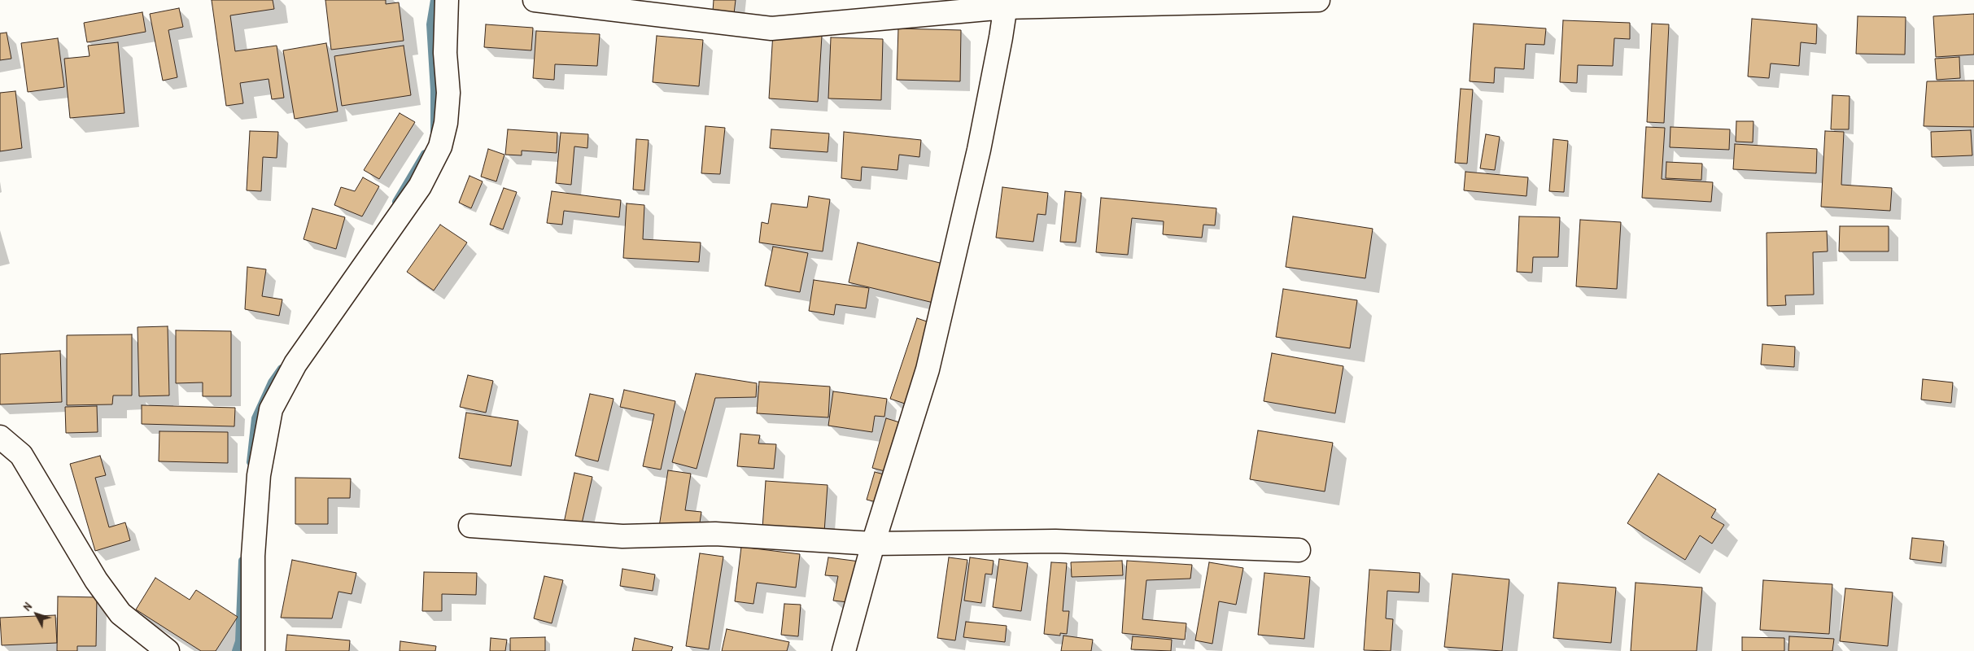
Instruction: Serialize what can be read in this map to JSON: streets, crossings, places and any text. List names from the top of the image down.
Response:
{
  "north": "top left"
}
